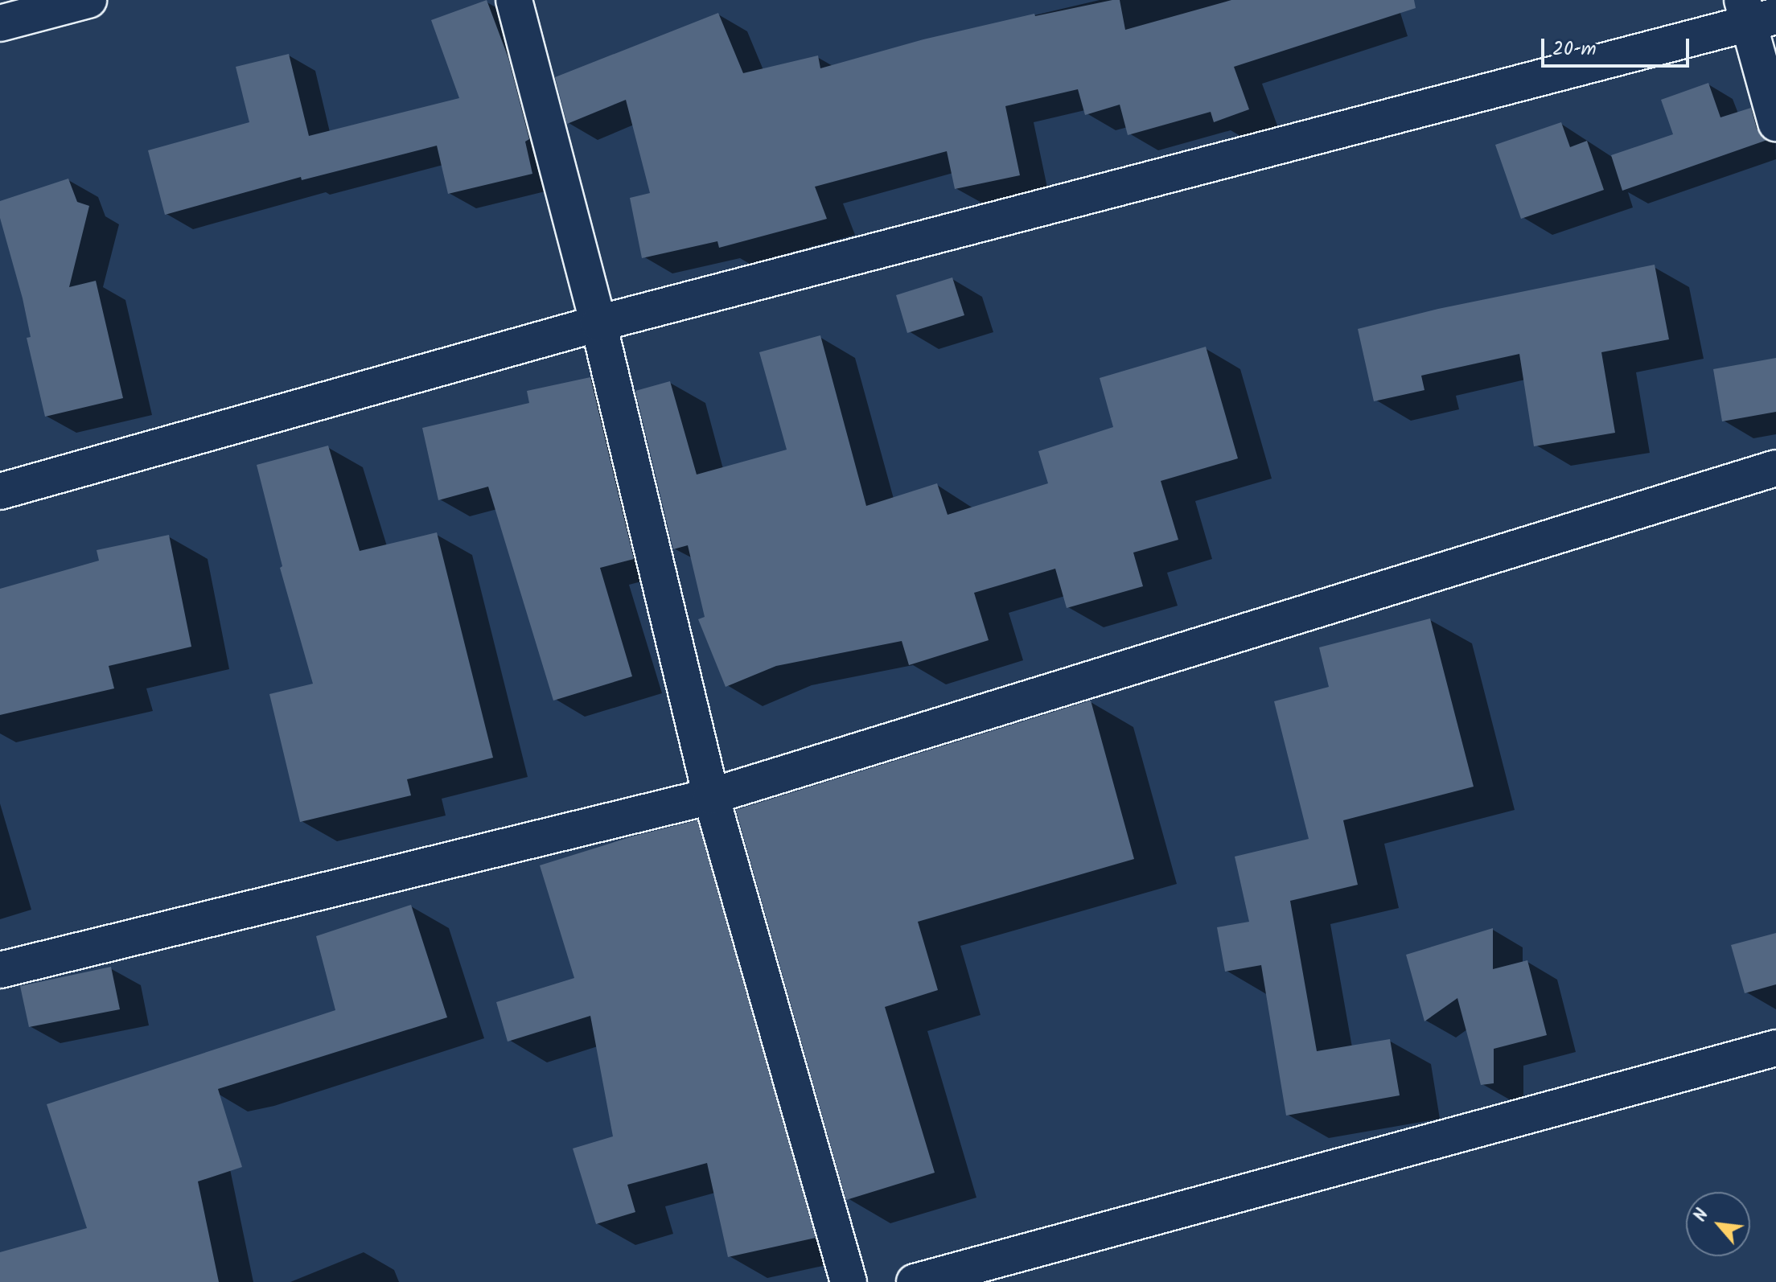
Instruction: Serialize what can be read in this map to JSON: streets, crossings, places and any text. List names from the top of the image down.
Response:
{
  "scale_bar": "20 m",
  "north": "top left"
}
